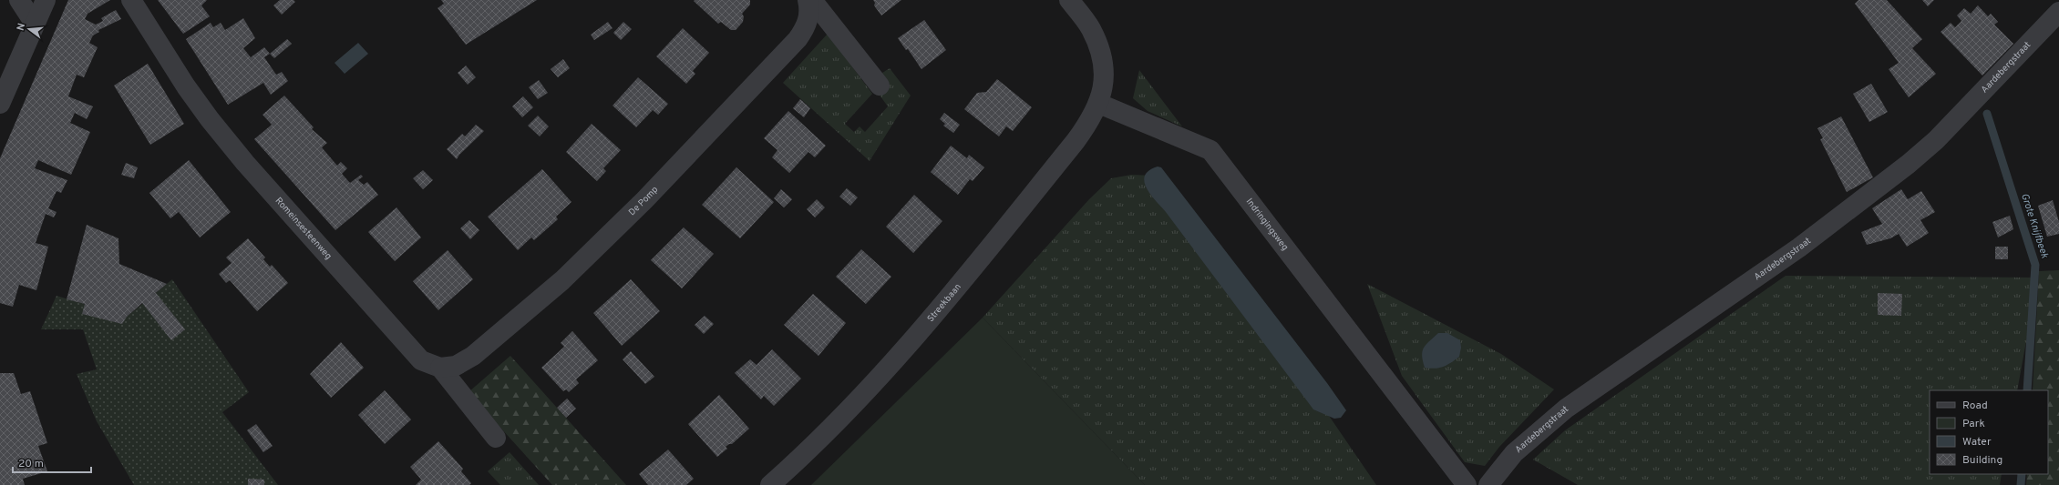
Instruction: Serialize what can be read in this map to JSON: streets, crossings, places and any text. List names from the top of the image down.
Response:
{
  "streets": {
    "street": [
      "Aardebergstraat",
      "De Pomp",
      "Indringingsweg",
      "Romeinsesteenweg",
      "Streekbaan"
    ]
  },
  "crossings": [
    ["De Pomp", "Romeinsesteenweg"],
    ["Indringingsweg", "Streekbaan"]
  ],
  "water": ["Grote Knijfbeek"],
  "legend": [
    "Road",
    "Park",
    "Water",
    "Building"
  ],
  "scale_bar": "20 m",
  "north": "left"
}
